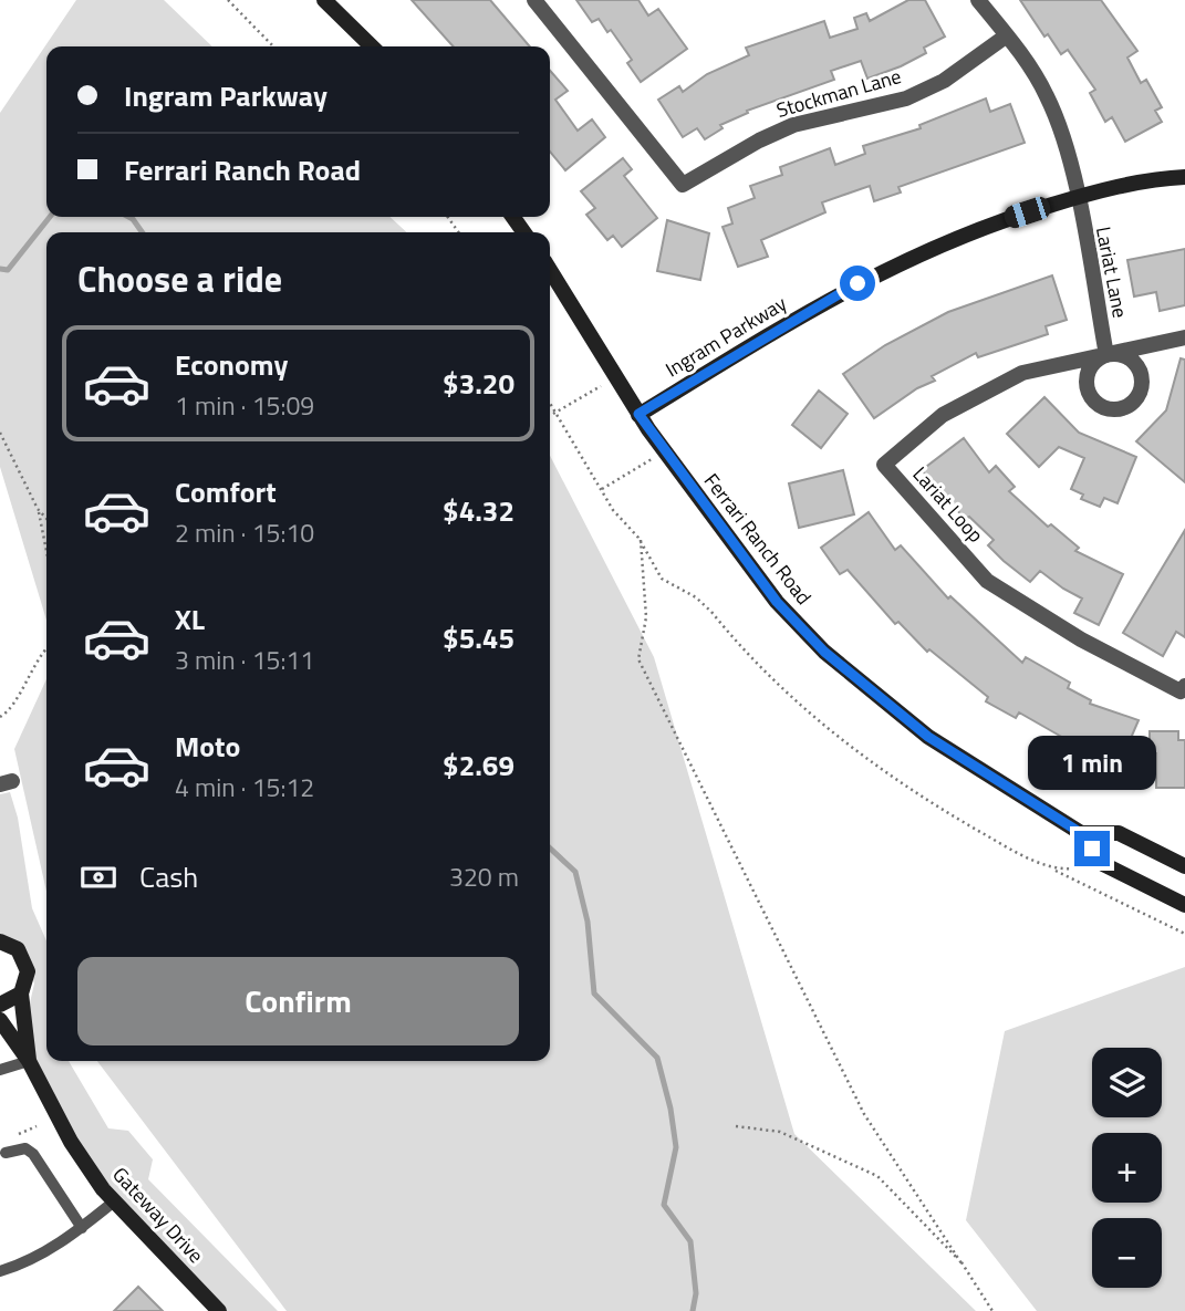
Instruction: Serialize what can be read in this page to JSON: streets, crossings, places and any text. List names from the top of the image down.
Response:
{
  "streets": {
    "main road": ["Ingram Parkway", "Ferrari Ranch Road", "Gateway Drive"],
    "street": ["Stockman Lane", "Lariat Lane", "Lariat Loop"]
  },
  "crossings": [
    ["Stockman Lane", "Lariat Lane"],
    ["Lariat Lane", "Ingram Parkway"],
    ["Lariat Lane", "Lariat Loop"],
    ["Ingram Parkway", "Ferrari Ranch Road"]
  ],
  "page": {
    "banner": ["Ingram Parkway", "Ferrari Ranch Road"],
    "heading": "Choose a ride",
    "list": [
      {
        "name": "Economy",
        "note": "1 min · 15:09",
        "value": "$3.20"
      },
      {
        "name": "Comfort",
        "note": "2 min · 15:10",
        "value": "$4.32"
      },
      {
        "name": "XL",
        "note": "3 min · 15:11",
        "value": "$5.45"
      },
      {
        "name": "Moto",
        "note": "4 min · 15:12",
        "value": "$2.69"
      }
    ],
    "bubble": "1 min",
    "pay": ["Cash", "320 m"],
    "buttons": "Confirm",
    "map_buttons": ["+", "−"]
  }
}
